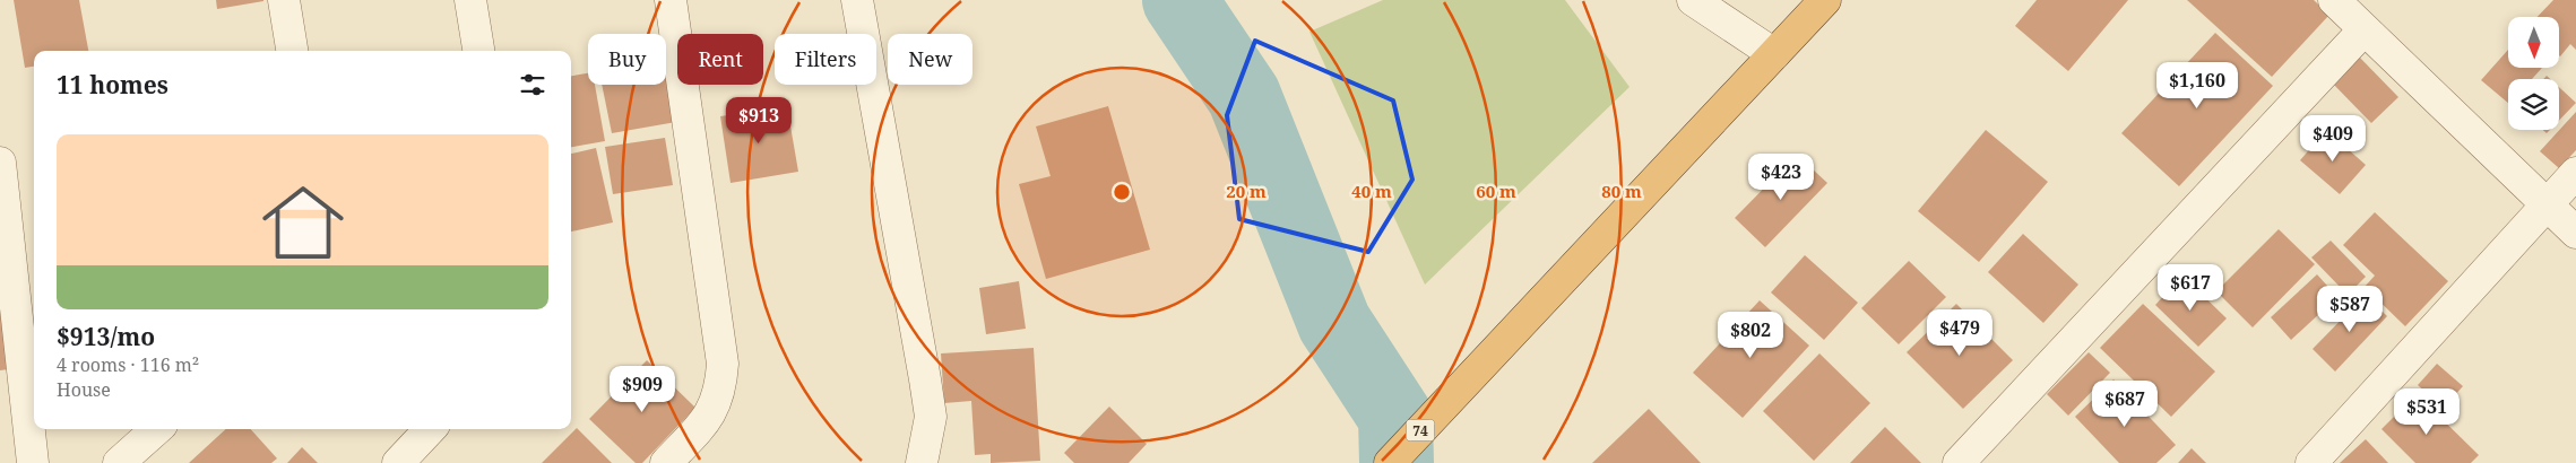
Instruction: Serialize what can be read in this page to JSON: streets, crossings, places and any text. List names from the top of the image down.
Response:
{
  "streets": {
    "highway": ["74"]
  },
  "north": "bottom",
  "page": {
    "chip": [
      "Buy",
      "Rent",
      "Filters",
      "New"
    ],
    "heading": "11 homes",
    "price": [
      "$1,160",
      "$913",
      "$409",
      "$423",
      "$617",
      "$587",
      "$479",
      "$802",
      "$909",
      "$687",
      "$531"
    ],
    "list": [
      {
        "name": "$913/mo",
        "note": "4 rooms · 116 m² · House"
      }
    ]
  },
  "rings": [
    "20 m",
    "40 m",
    "60 m",
    "80 m"
  ]
}
